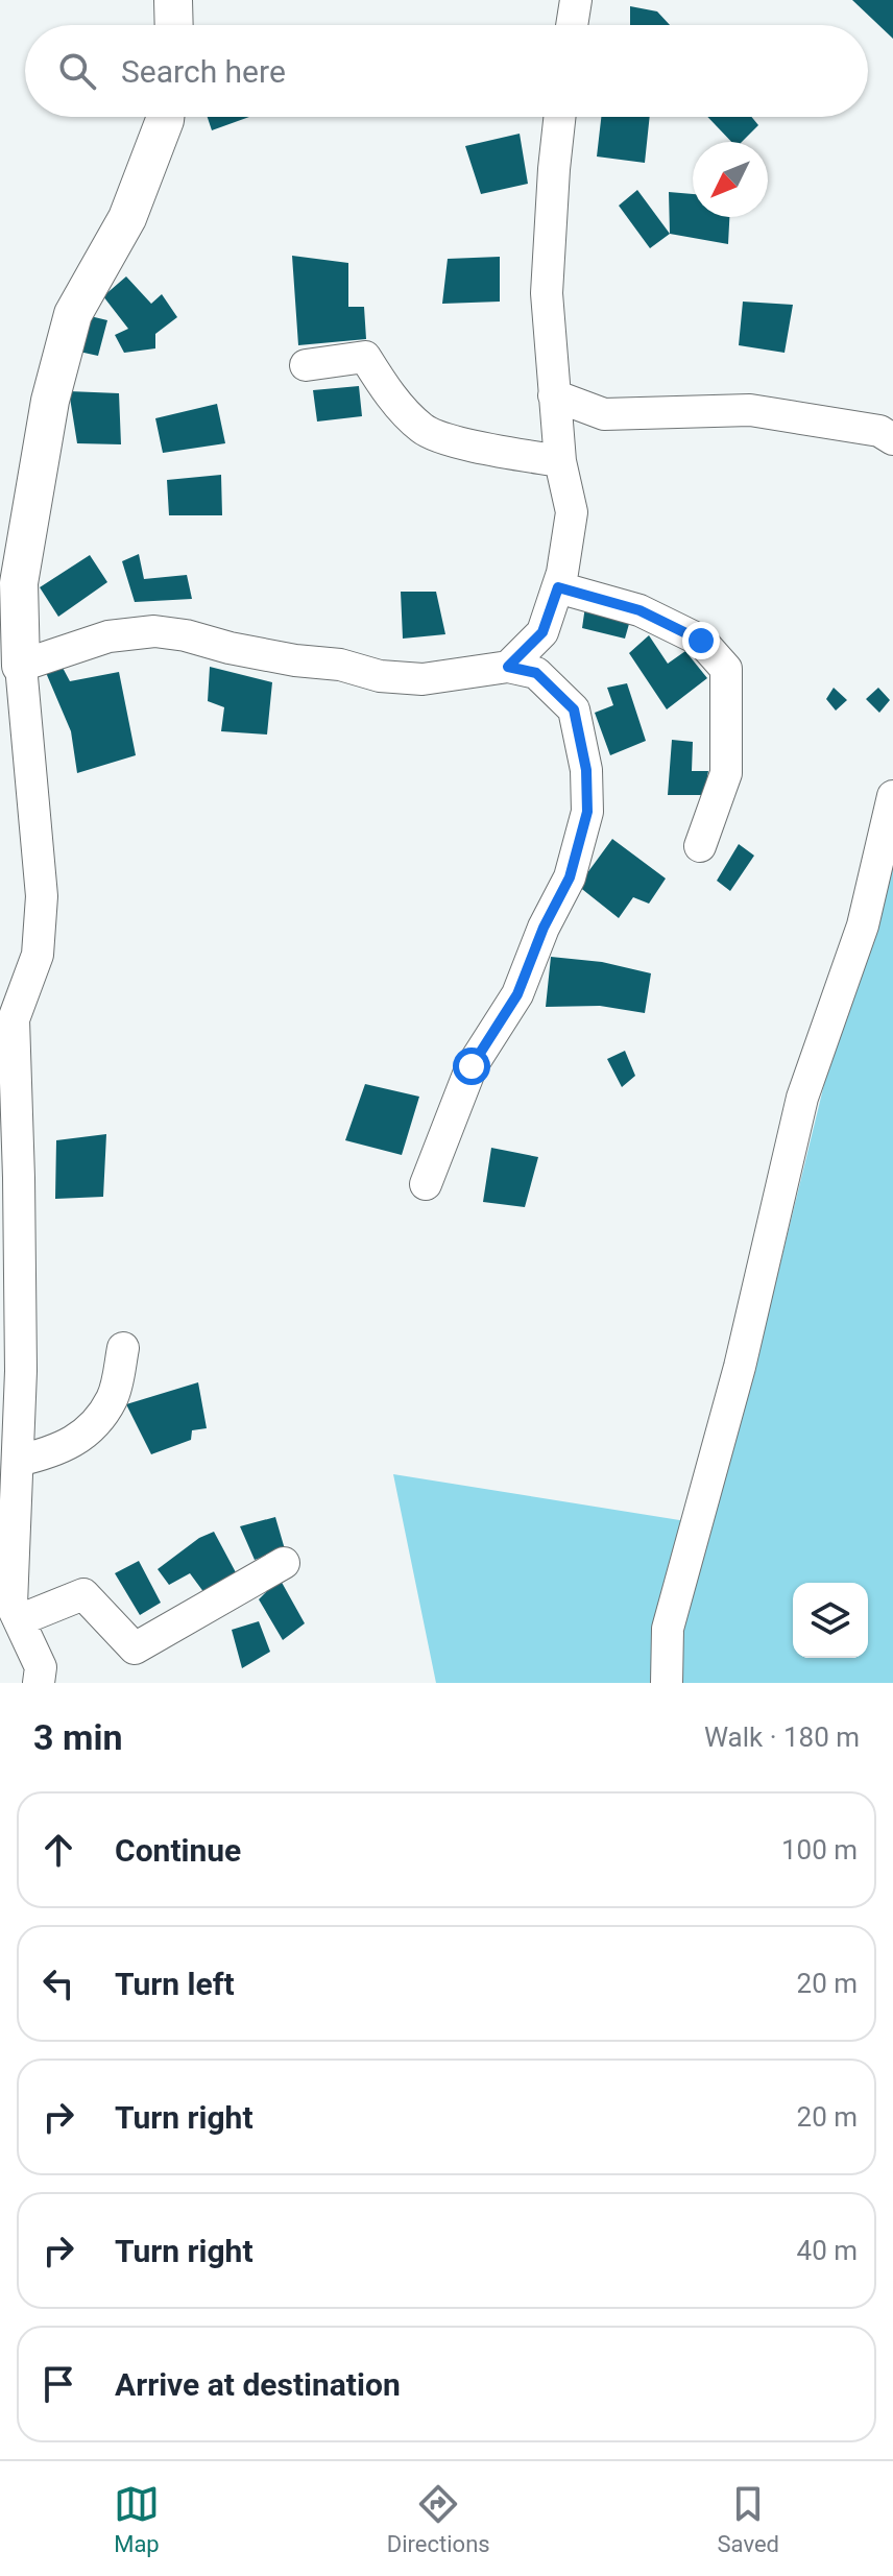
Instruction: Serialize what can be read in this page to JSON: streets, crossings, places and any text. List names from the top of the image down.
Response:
{
  "north": "bottom left",
  "page": {
    "search": "Search here",
    "heading": ["3 min", "Walk · 180 m"],
    "list": [
      ["Continue", "100 m"],
      ["Turn left", "20 m"],
      ["Turn right", "20 m"],
      ["Turn right", "40 m"],
      "Arrive at destination"
    ],
    "nav": ["Map", "Directions", "Saved"]
  }
}
